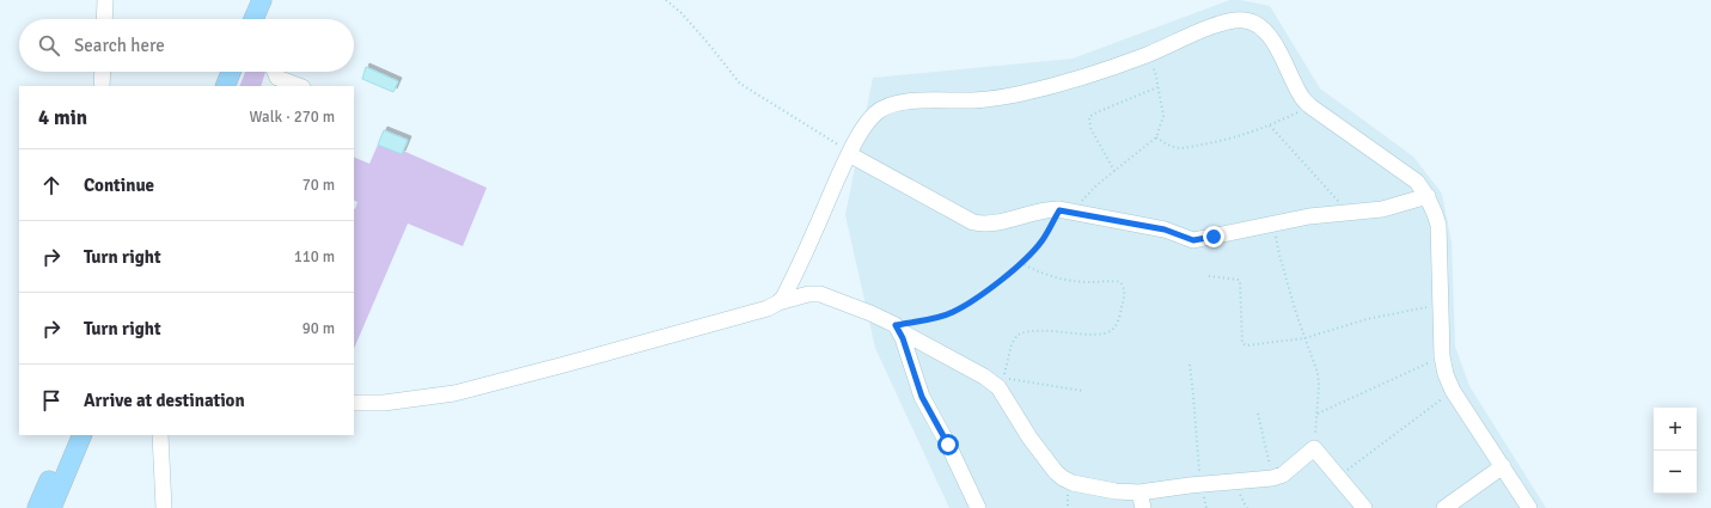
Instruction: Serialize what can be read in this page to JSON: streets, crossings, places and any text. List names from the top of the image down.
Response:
{
  "page": {
    "search": "Search here",
    "heading": ["4 min", "Walk · 270 m"],
    "list": [
      ["Continue", "70 m"],
      ["Turn right", "110 m"],
      ["Turn right", "90 m"],
      "Arrive at destination"
    ],
    "map_buttons": ["+", "−"]
  }
}
